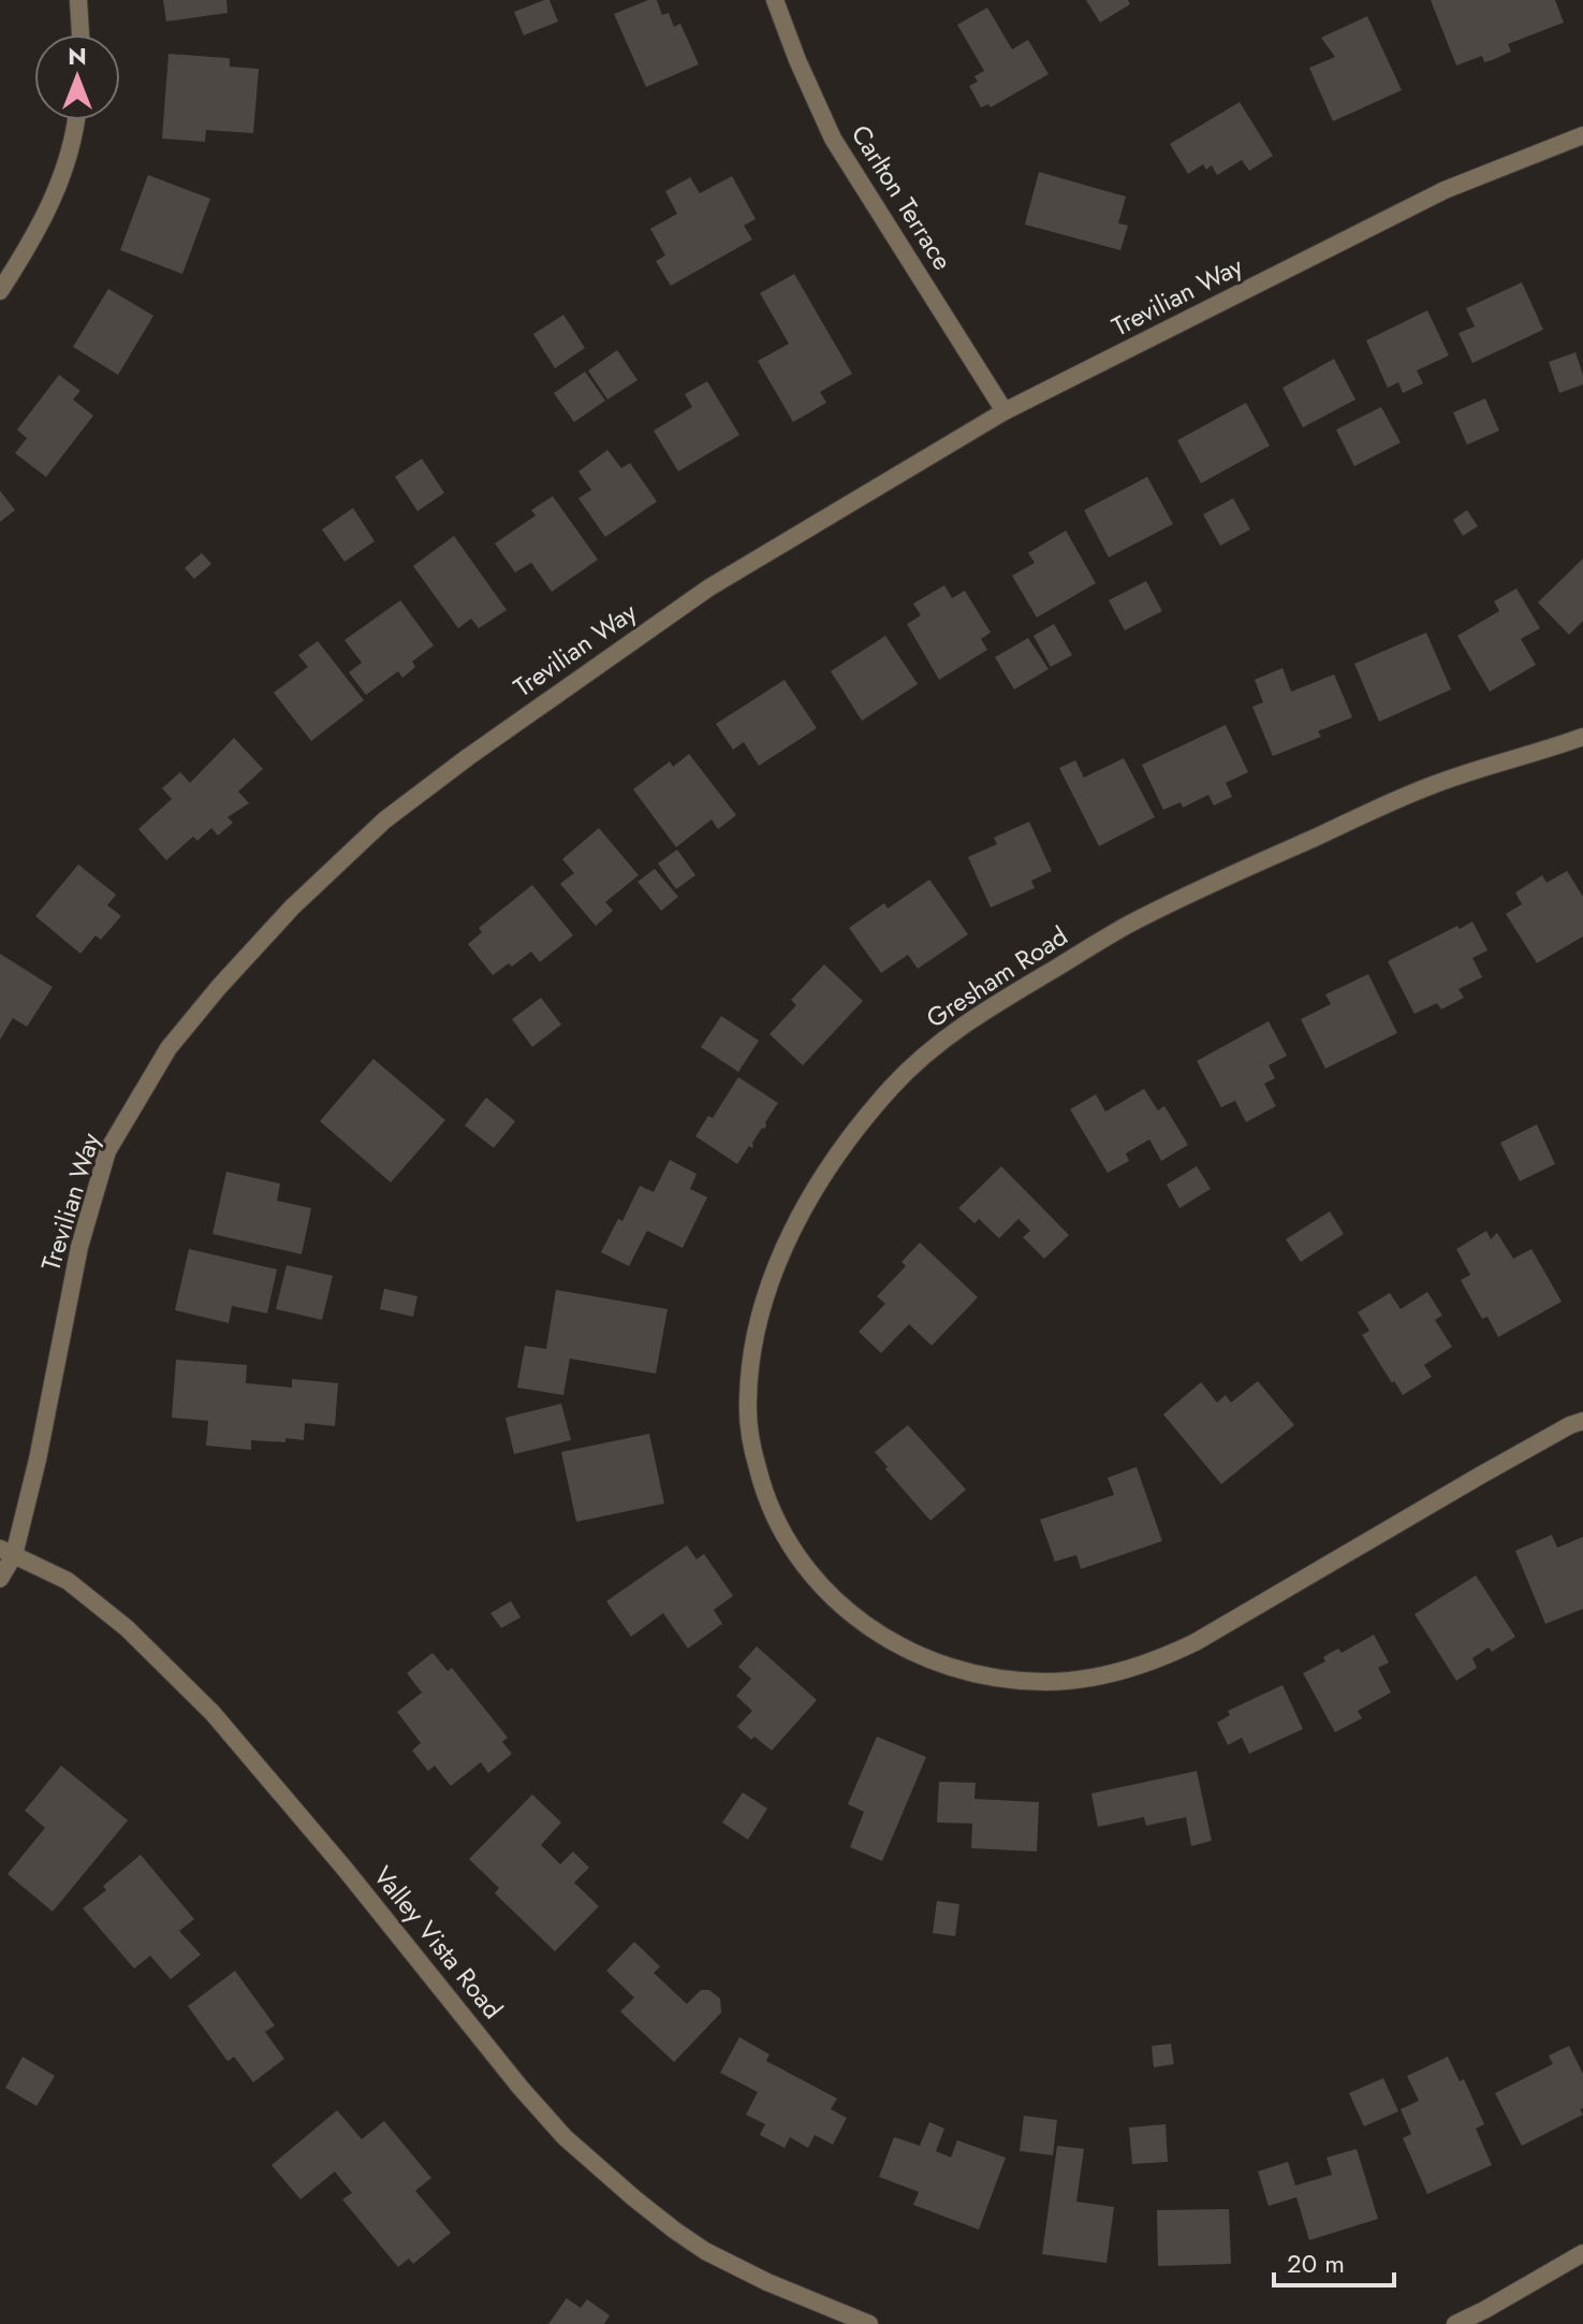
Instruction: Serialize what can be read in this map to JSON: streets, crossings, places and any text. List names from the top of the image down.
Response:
{
  "streets": {
    "street": [
      "Carlton Terrace",
      "Trevilian Way",
      "Gresham Road",
      "Valley Vista Road"
    ]
  },
  "crossings": [
    ["Carlton Terrace", "Trevilian Way"],
    ["Trevilian Way", "Valley Vista Road"]
  ],
  "scale_bar": "20 m",
  "north": "top"
}
